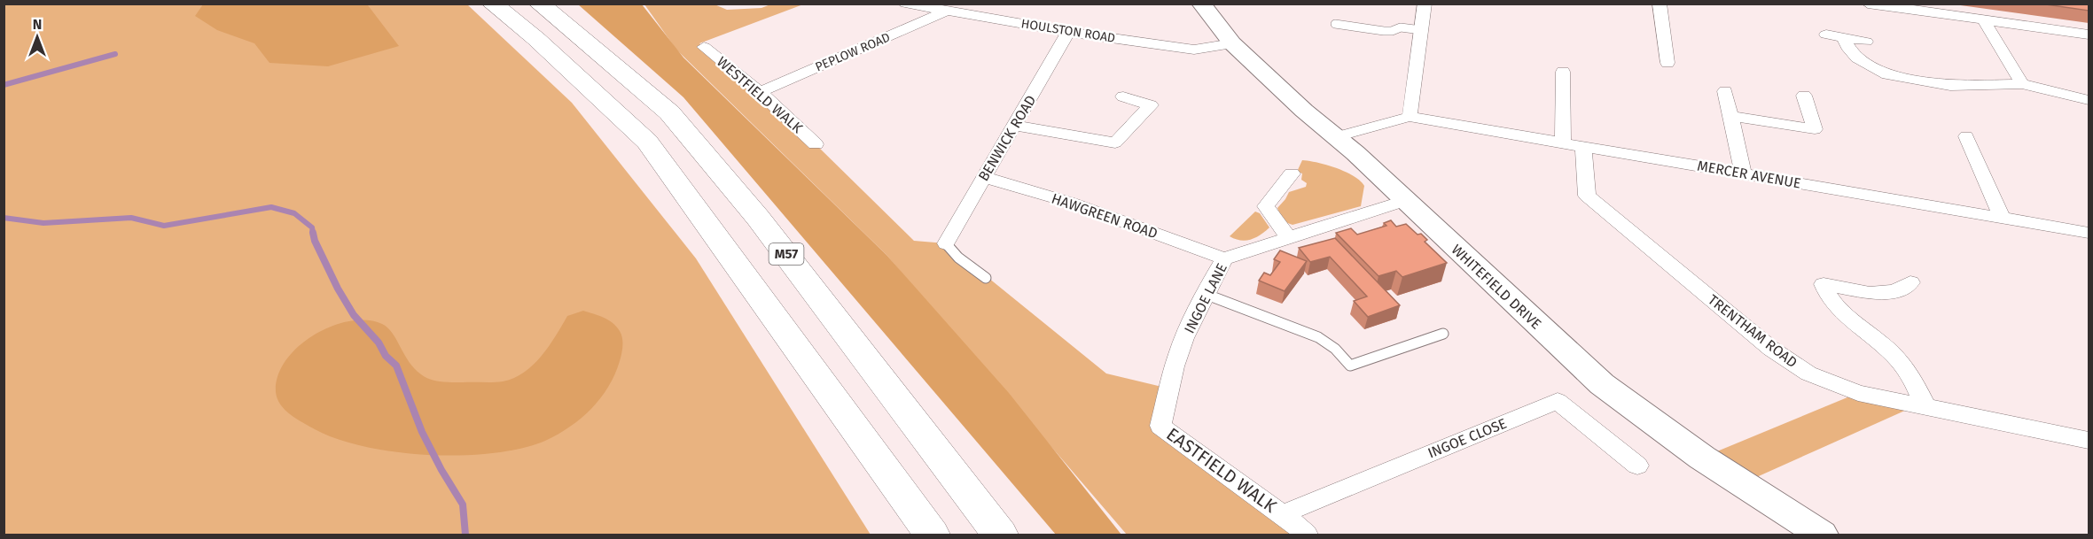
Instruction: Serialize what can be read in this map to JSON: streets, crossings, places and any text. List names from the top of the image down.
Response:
{
  "streets": {
    "highway": ["M57"],
    "main road": ["WHITEFIELD DRIVE"],
    "street": [
      "HOULSTON ROAD",
      "PEPLOW ROAD",
      "WESTFIELD WALK",
      "BENWICK ROAD",
      "MERCER AVENUE",
      "HAWGREEN ROAD",
      "INGOE LANE",
      "TRENTHAM ROAD",
      "INGOE CLOSE",
      "EASTFIELD WALK"
    ]
  },
  "crossings": [
    ["HOULSTON ROAD", "PEPLOW ROAD"],
    ["HOULSTON ROAD", "BENWICK ROAD"],
    ["HOULSTON ROAD", "WHITEFIELD DRIVE"],
    ["PEPLOW ROAD", "WESTFIELD WALK"],
    ["BENWICK ROAD", "HAWGREEN ROAD"],
    ["MERCER AVENUE", "TRENTHAM ROAD"],
    ["HAWGREEN ROAD", "INGOE LANE"],
    ["WHITEFIELD DRIVE", "INGOE LANE"],
    ["INGOE LANE", "EASTFIELD WALK"],
    ["INGOE CLOSE", "EASTFIELD WALK"]
  ],
  "north": "top"
}
